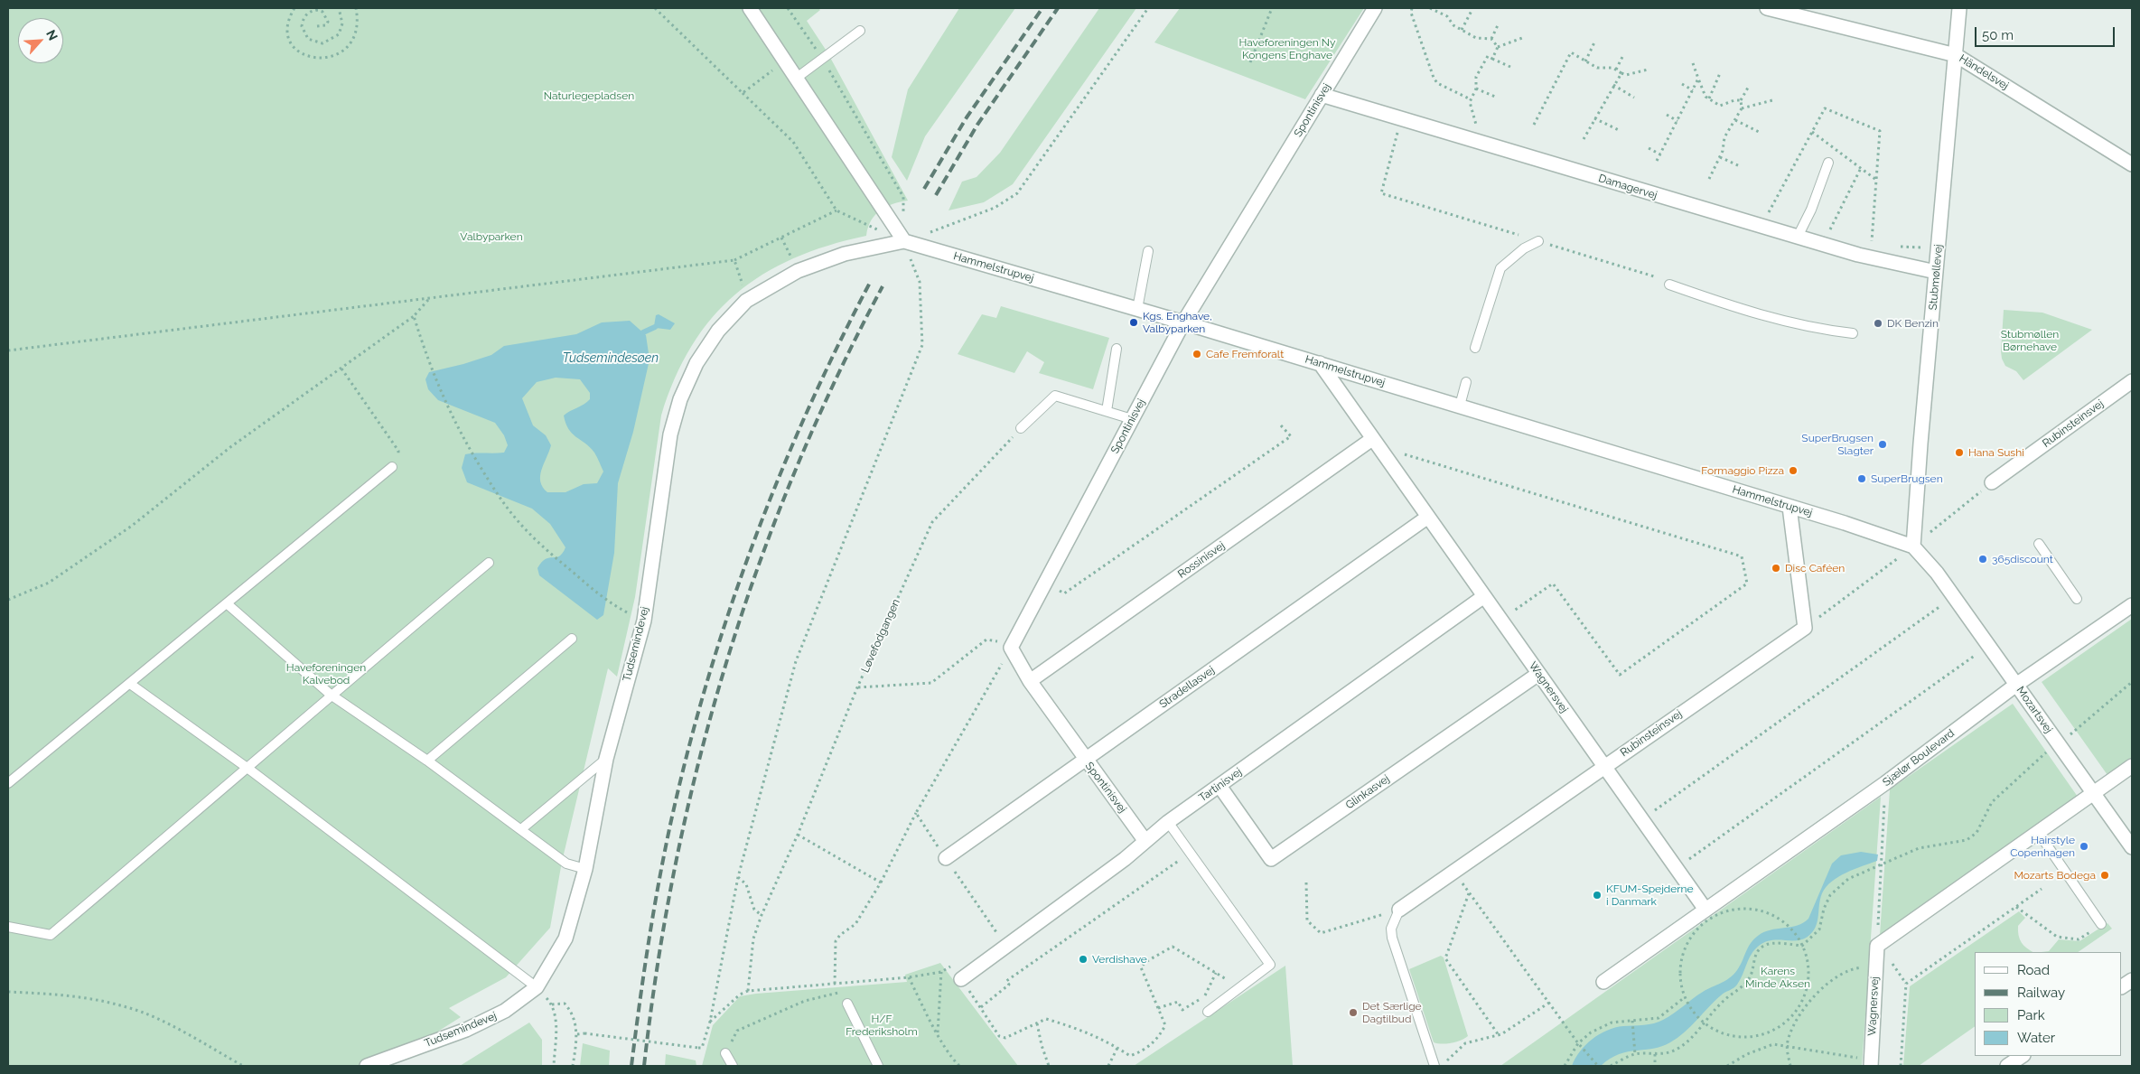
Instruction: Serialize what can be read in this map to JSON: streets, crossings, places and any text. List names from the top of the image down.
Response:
{
  "streets": {
    "street": [
      "Händelsvej",
      "Spontinisvej",
      "Damagervej",
      "Hammelstrupvej",
      "Stubmøllevej",
      "Rubinsteinsvej",
      "Rossinisvej",
      "Tudsemindevej",
      "Stradellasvej",
      "Wagnersvej",
      "Mozartsvej",
      "Sjælør Boulevard",
      "Tartinisvej",
      "Glinkasvej"
    ],
    "path": ["Løvefodgangen"]
  },
  "crossings": [
    ["Händelsvej", "Stubmøllevej"],
    ["Spontinisvej", "Damagervej"],
    ["Spontinisvej", "Hammelstrupvej"],
    ["Spontinisvej", "Rossinisvej"],
    ["Spontinisvej", "Stradellasvej"],
    ["Spontinisvej", "Tartinisvej"],
    ["Damagervej", "Stubmøllevej"],
    ["Hammelstrupvej", "Stubmøllevej"],
    ["Hammelstrupvej", "Tudsemindevej"],
    ["Hammelstrupvej", "Wagnersvej"],
    ["Hammelstrupvej", "Mozartsvej"],
    ["Stubmøllevej", "Mozartsvej"],
    ["Rubinsteinsvej", "Wagnersvej"],
    ["Rossinisvej", "Wagnersvej"],
    ["Stradellasvej", "Wagnersvej"],
    ["Wagnersvej", "Sjælør Boulevard"],
    ["Wagnersvej", "Tartinisvej"],
    ["Wagnersvej", "Glinkasvej"],
    ["Mozartsvej", "Sjælør Boulevard"],
    ["Tartinisvej", "Glinkasvej"]
  ],
  "water": ["Tudsemindesøen"],
  "parks": [
    "Haveforeningen Ny Kongens Enghave",
    "Naturlegepladsen",
    "Valbyparken",
    "Stubmøllen Børnehave",
    "Haveforeningen Kalvebod",
    "Karens Minde Aksen",
    "H/F Frederiksholm"
  ],
  "places": [
    "Kgs. Enghave, Valbyparken",
    "DK Benzin",
    "Cafe Fremforalt",
    "SuperBrugsen Slagter",
    "Hana Sushi",
    "Formaggio Pizza",
    "SuperBrugsen",
    "365discount",
    "Disc Caféen",
    "Hairstyle Copenhagen",
    "Mozarts Bodega",
    "KFUM-Spejderne i Danmark",
    "Verdishave",
    "Det Særlige Dagtilbud"
  ],
  "legend": [
    "Road",
    "Railway",
    "Park",
    "Water"
  ],
  "scale_bar": "50 m",
  "north": "top right"
}
